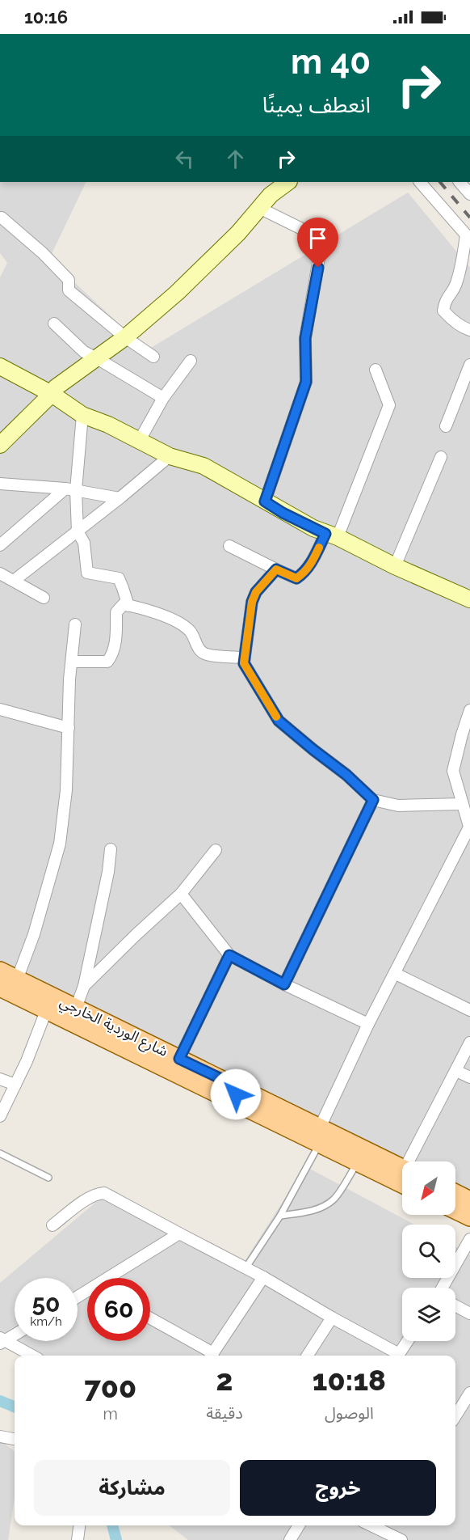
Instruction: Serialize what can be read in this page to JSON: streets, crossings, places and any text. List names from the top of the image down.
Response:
{
  "streets": {
    "main road": ["شارع الوردية الخارجي"]
  },
  "north": "bottom left",
  "page": {
    "status": "10:16",
    "turn": ["40 m", "انعطف يمينًا"],
    "speed": "50 km/h",
    "limit": "60",
    "eta": [
      "10:18",
      "الوصول",
      "2",
      "دقيقة",
      "700",
      "m"
    ],
    "buttons": ["خروج", "مشاركة"]
  }
}
